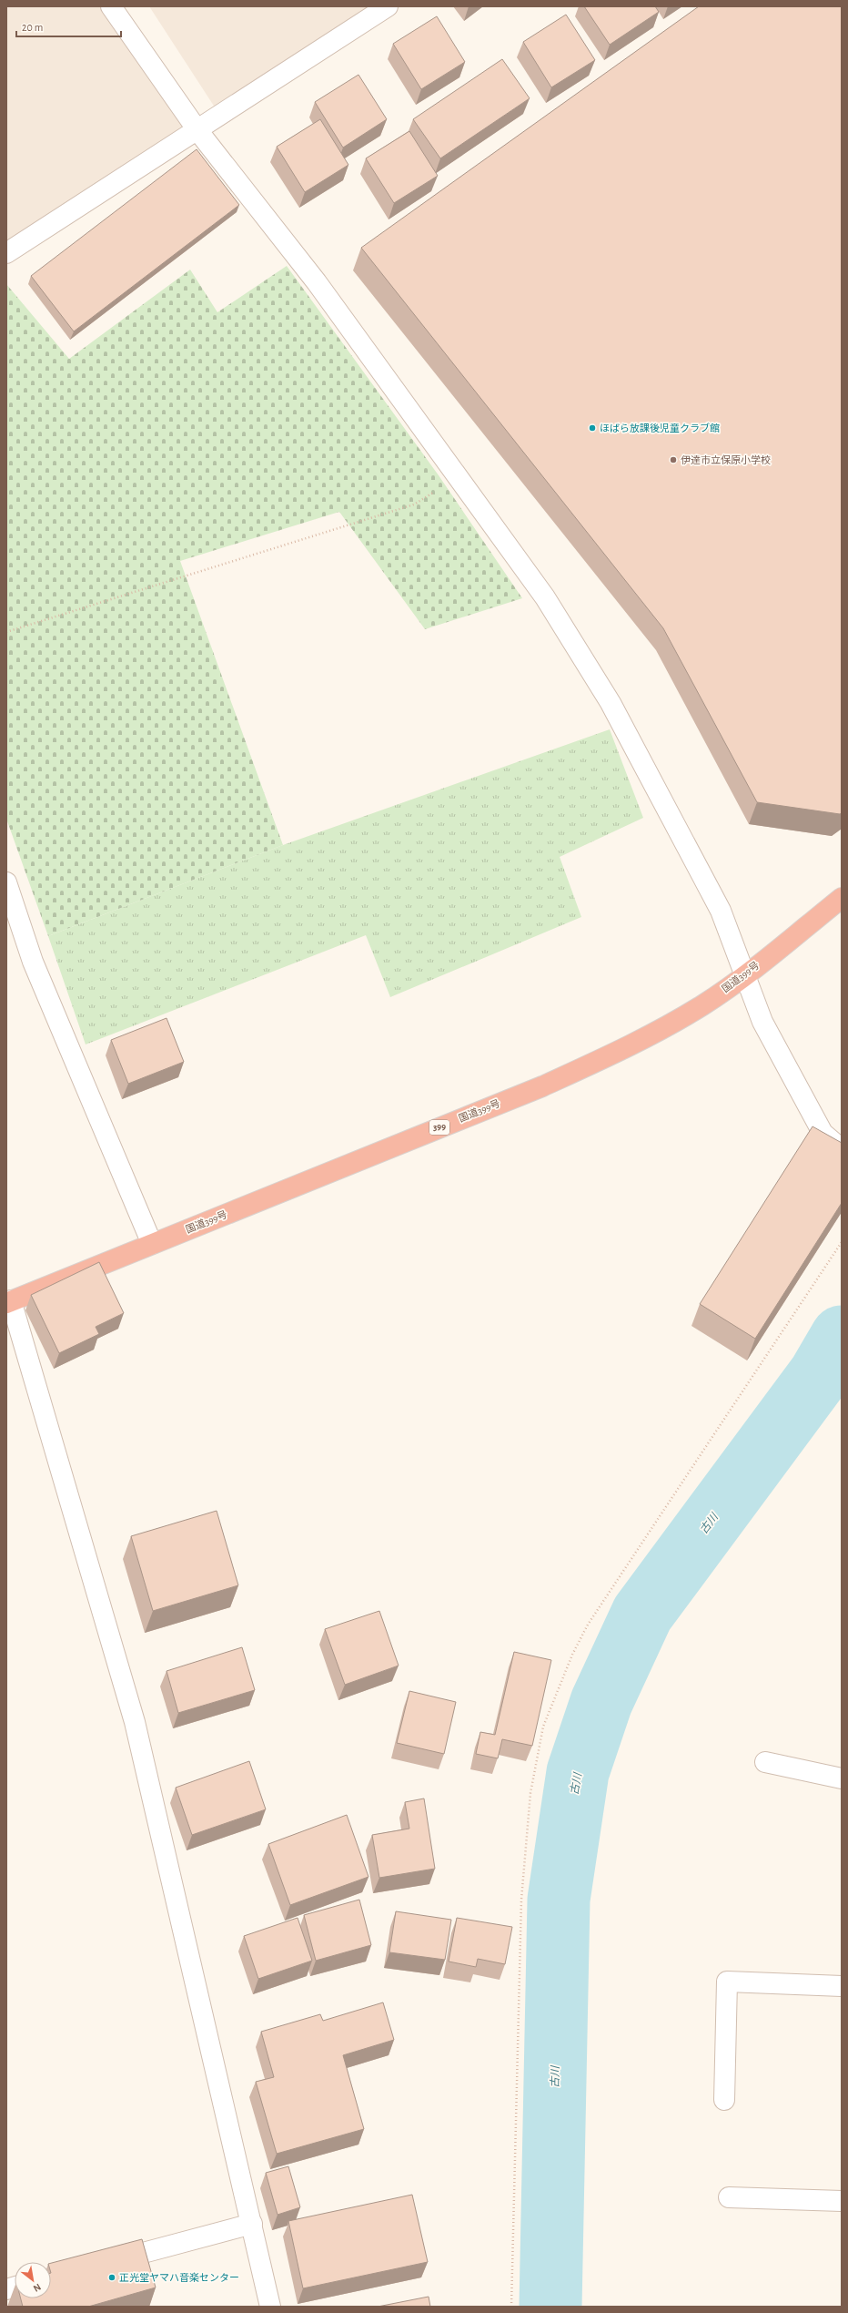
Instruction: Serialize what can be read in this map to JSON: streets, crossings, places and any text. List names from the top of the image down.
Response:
{
  "streets": {
    "highway": ["国道399号", "399"]
  },
  "water": ["古川"],
  "places": ["ほばら放課後児童クラブ館", "伊達市立保原小学校", "正光堂ヤマハ音楽センター"],
  "scale_bar": "20 m",
  "north": "bottom right"
}
